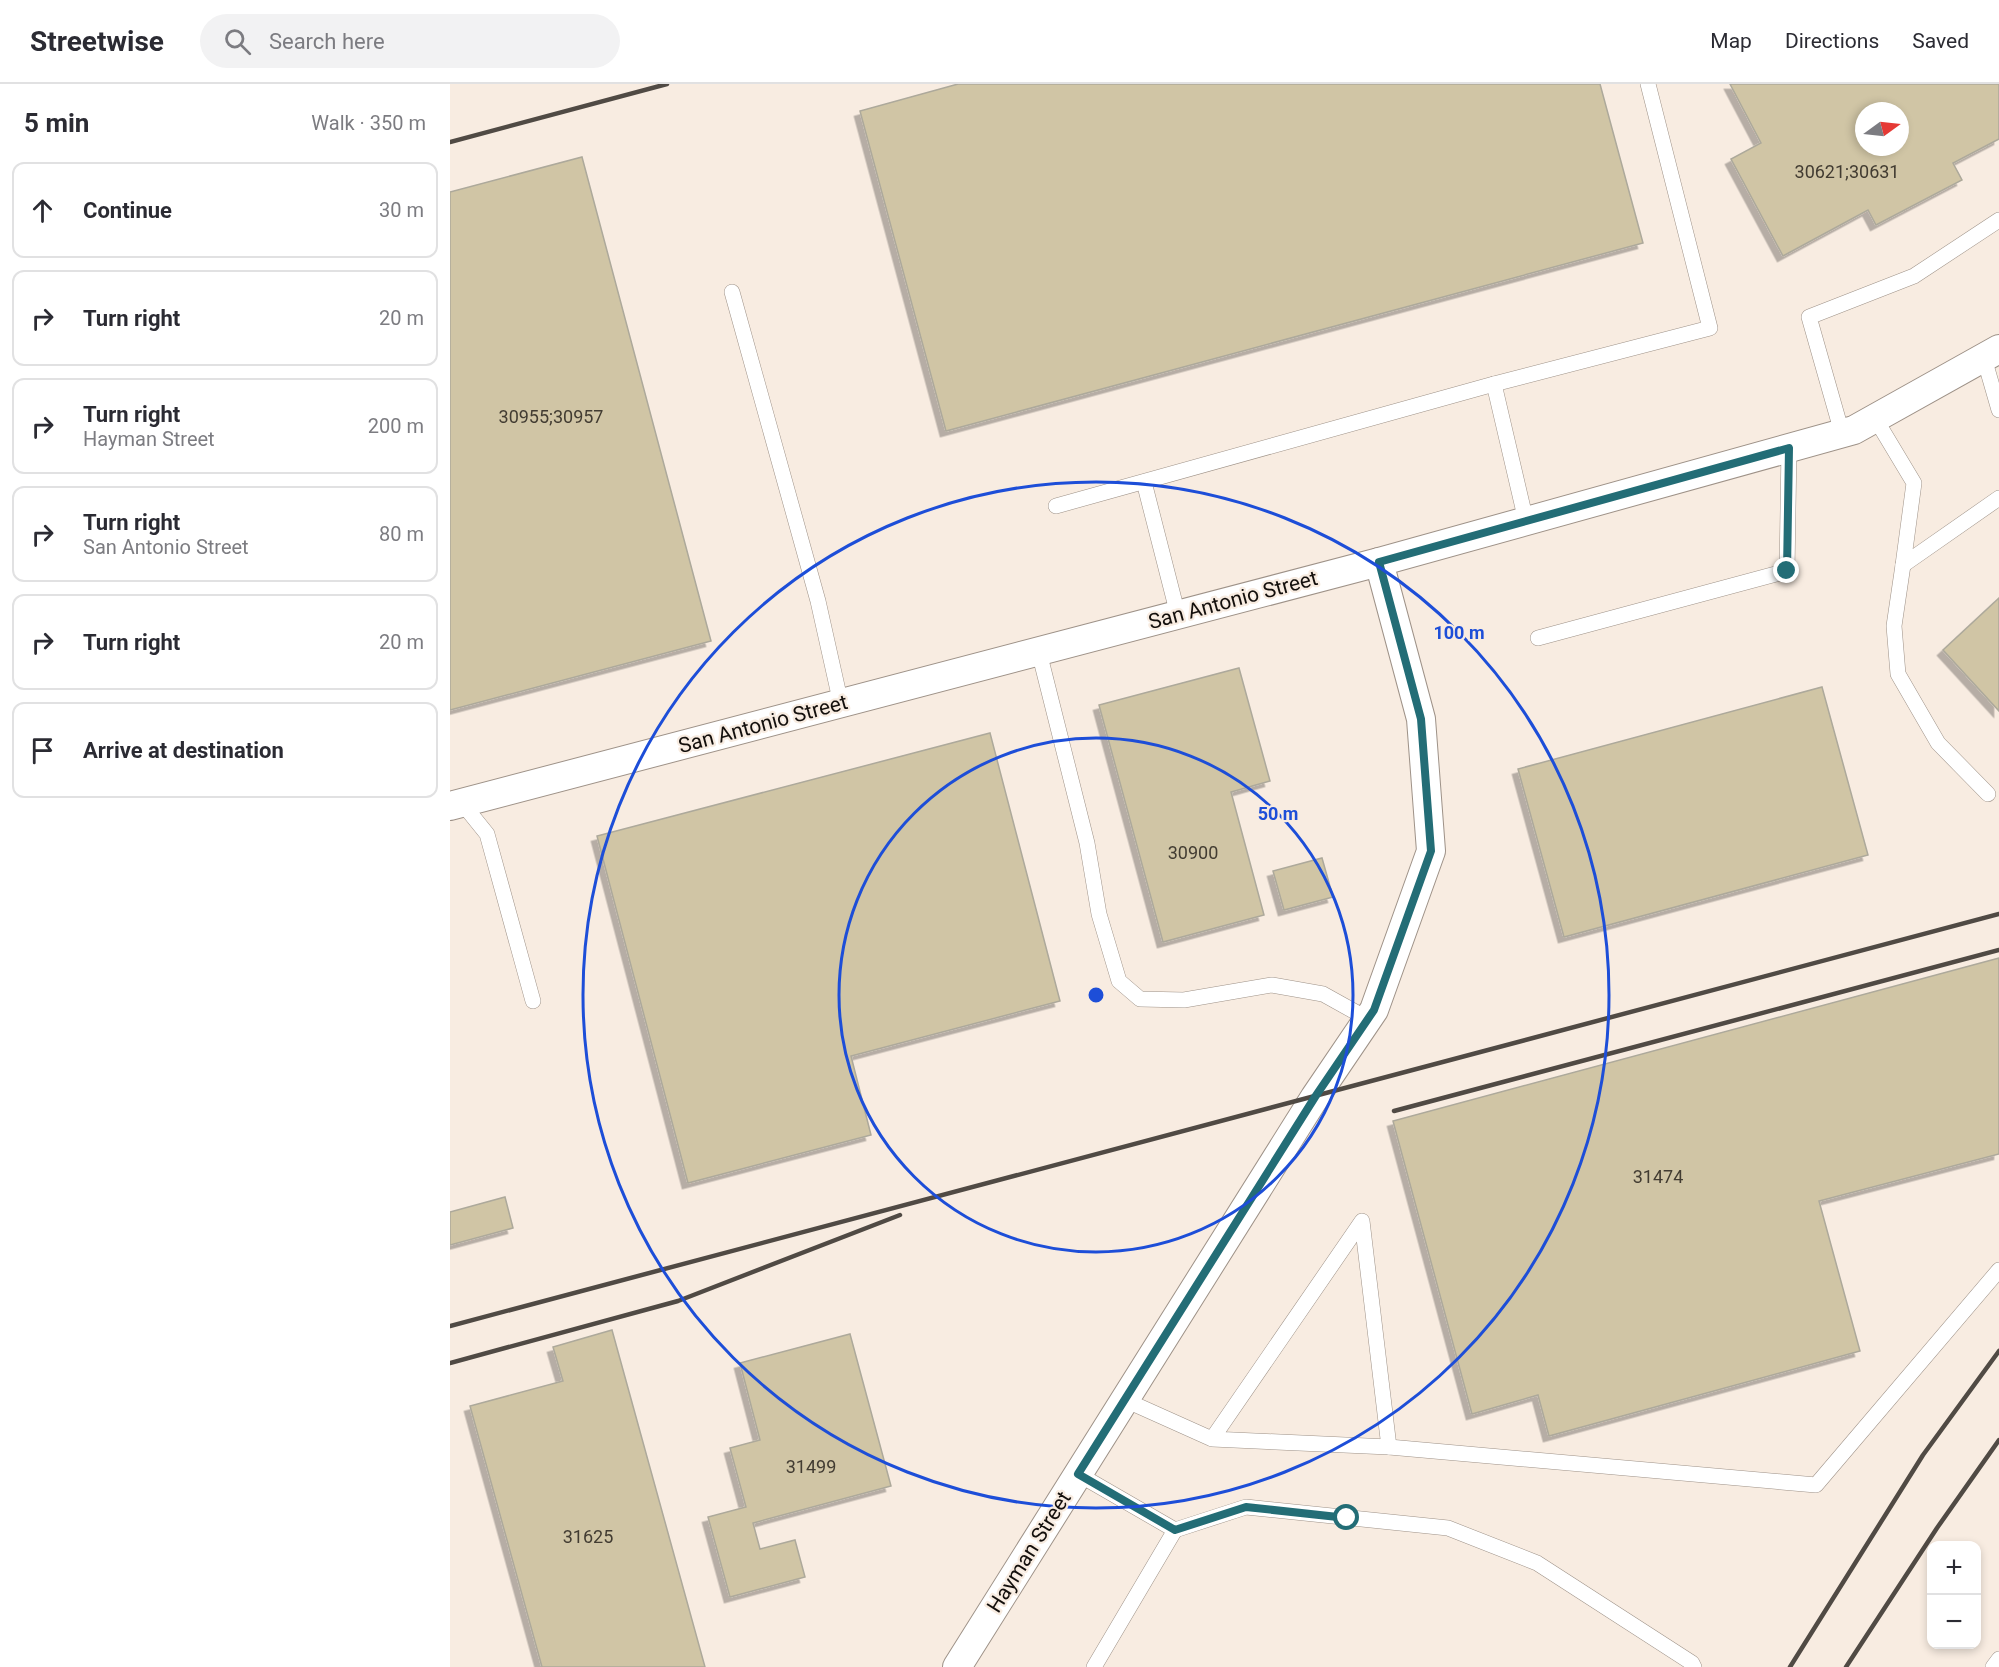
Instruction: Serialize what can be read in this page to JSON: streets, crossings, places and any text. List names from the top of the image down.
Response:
{
  "streets": {
    "street": ["San Antonio Street", "Hayman Street"]
  },
  "crossings": [
    ["San Antonio Street", "Hayman Street"]
  ],
  "house_numbers": [
    "30621;30631",
    "30955;30957",
    "30900",
    "31474",
    "31499",
    "31625"
  ],
  "north": "right",
  "page": {
    "header": "Streetwise",
    "search": "Search here",
    "nav": ["Map", "Directions", "Saved"],
    "heading": ["5 min", "Walk · 350 m"],
    "list": [
      ["Continue", "30 m"],
      ["Turn right", "20 m"],
      ["Turn right", "Hayman Street", "200 m"],
      ["Turn right", "San Antonio Street", "80 m"],
      ["Turn right", "20 m"],
      "Arrive at destination"
    ],
    "map_buttons": ["+", "−"]
  },
  "rings": ["100 m", "50 m"]
}
